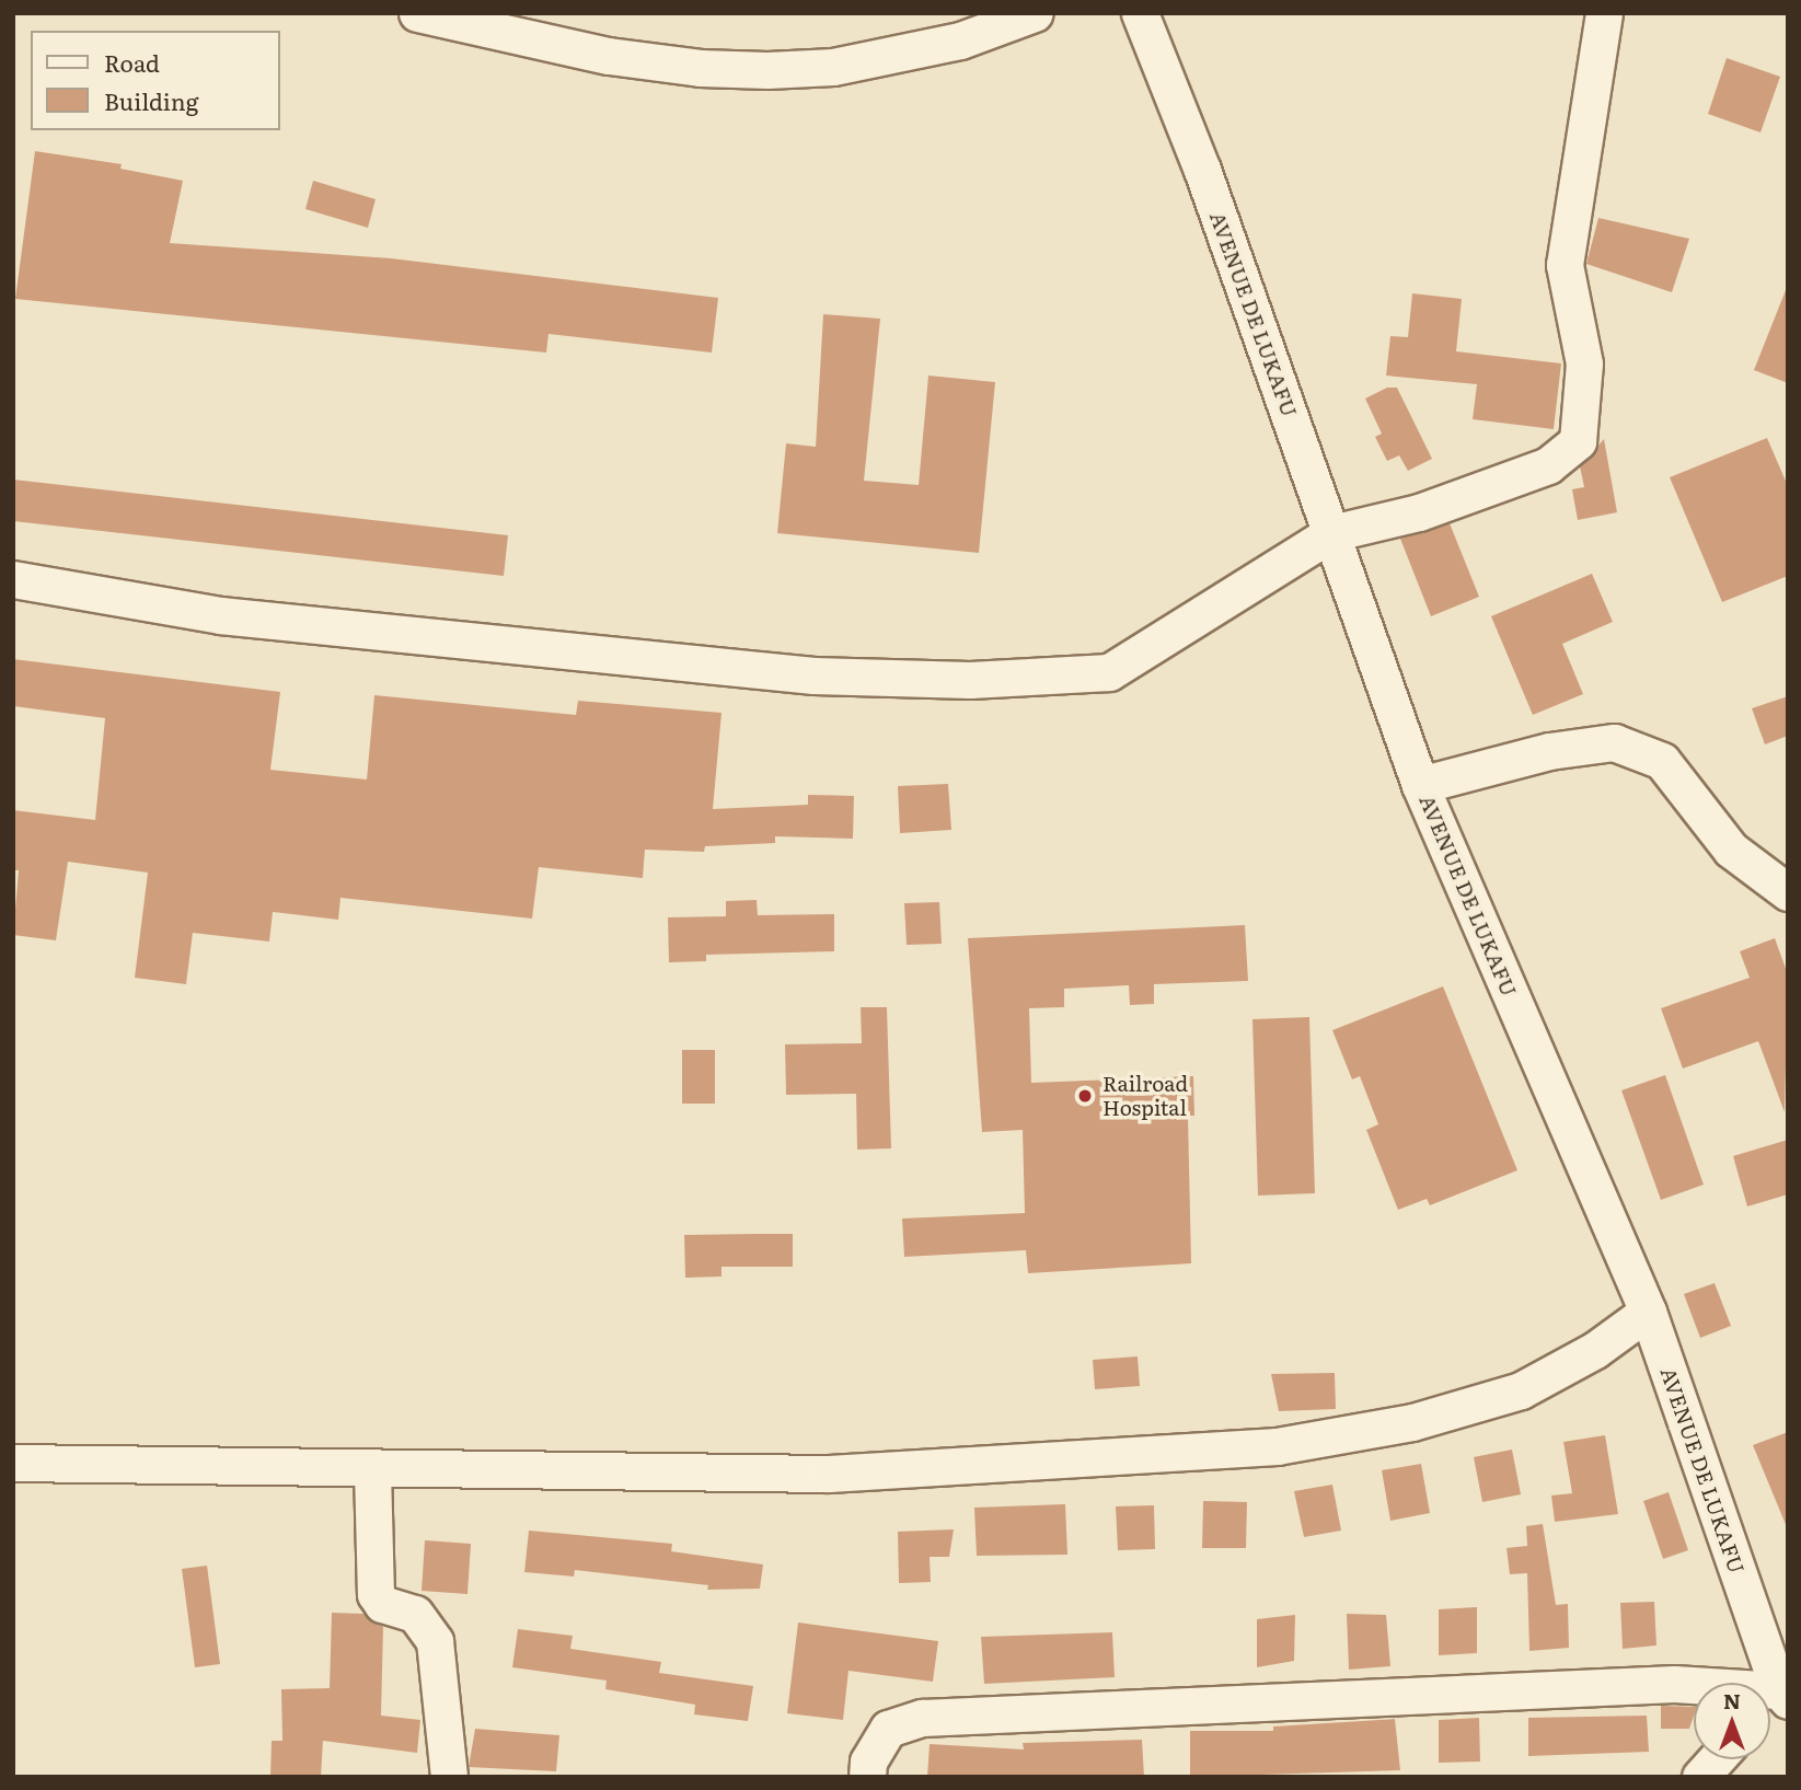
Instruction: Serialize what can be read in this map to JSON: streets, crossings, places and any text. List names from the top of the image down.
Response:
{
  "streets": {
    "street": ["AVENUE DE LUKAFU"]
  },
  "places": ["Railroad Hospital"],
  "legend": ["Road", "Building"],
  "north": "top"
}
